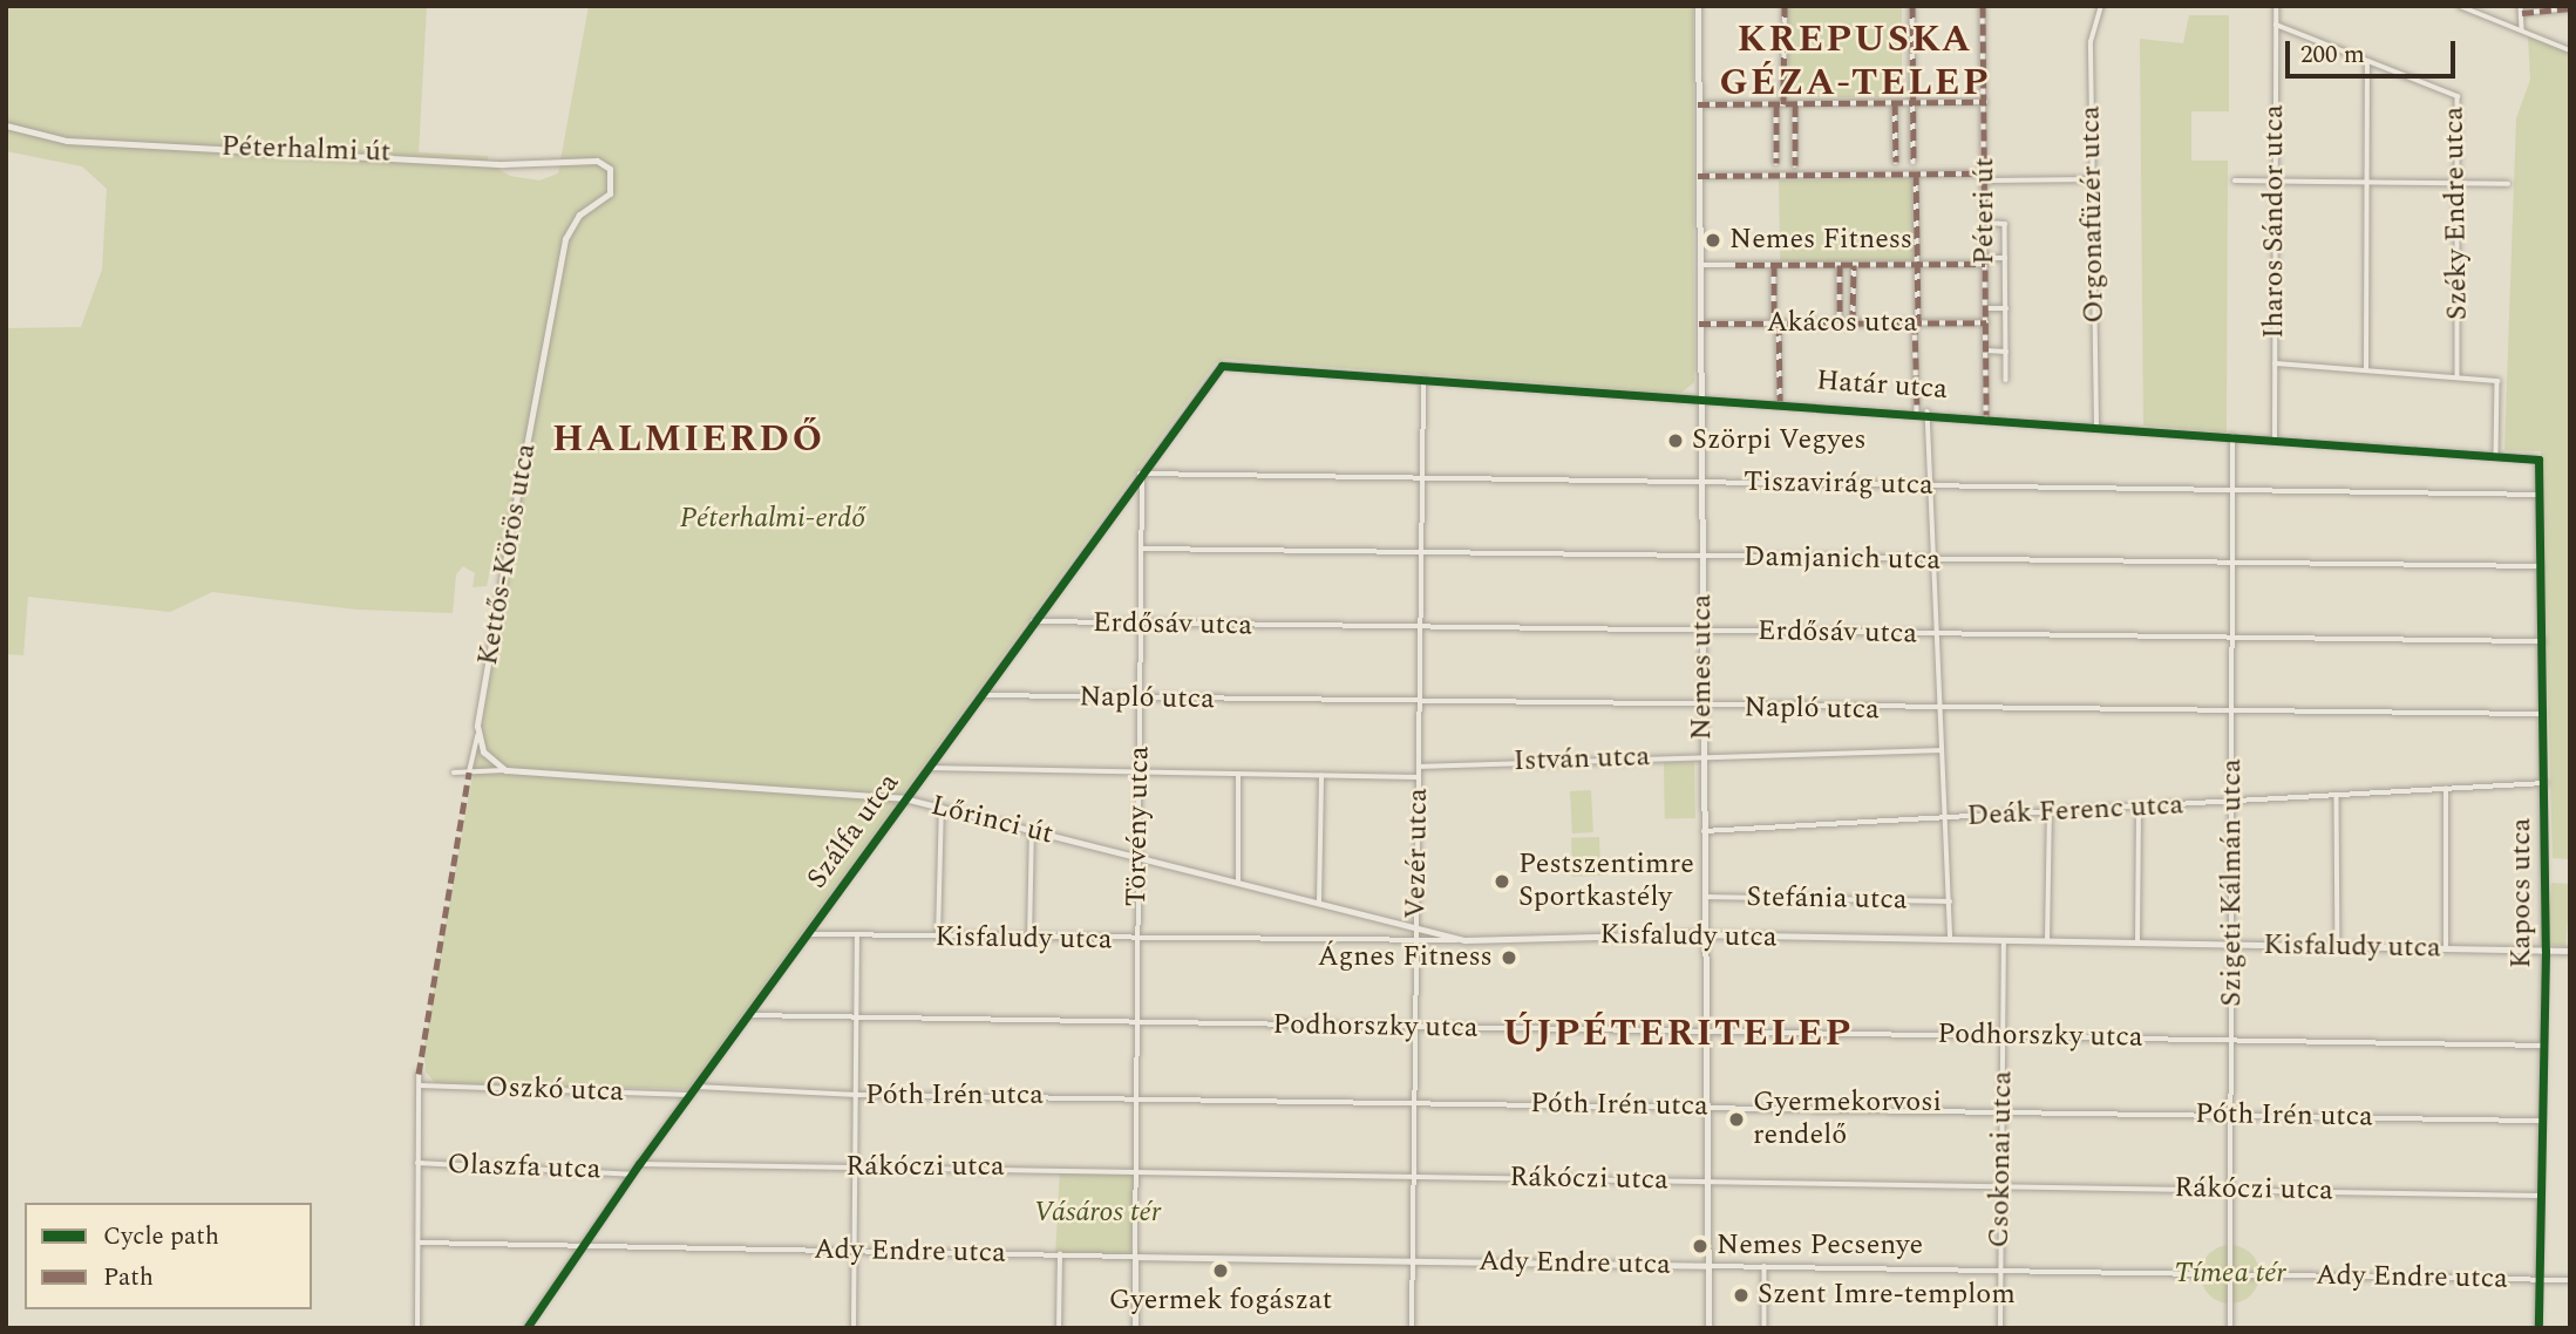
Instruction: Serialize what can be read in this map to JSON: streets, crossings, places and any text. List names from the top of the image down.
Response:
{
  "streets": {
    "street": [
      "Péterhalmi út",
      "Péteri út",
      "Széky Endre utca",
      "Orgonafüzér utca",
      "Iharos Sándor utca",
      "Akácos utca",
      "Határ utca",
      "Tiszavirág utca",
      "Kettős-Körös utca",
      "Damjanich utca",
      "Erdősáv utca",
      "Nemes utca",
      "Napló utca",
      "István utca",
      "Deák Ferenc utca",
      "Lőrinci út",
      "Törvény utca",
      "Szálfa utca",
      "Vezér utca",
      "Szigeti Kálmán utca",
      "Kapocs utca",
      "Stefánia utca",
      "Kisfaludy utca",
      "Podhorszky utca",
      "Oszkó utca",
      "Póth Irén utca",
      "Csokonai utca",
      "Olaszfa utca",
      "Rákóczi utca",
      "Ady Endre utca"
    ]
  },
  "crossings": [
    ["Péterhalmi út", "Kettős-Körös utca"],
    ["Péteri út", "Akácos utca"],
    ["Péteri út", "Határ utca"],
    ["Széky Endre utca", "Iharos Sándor utca"],
    ["Orgonafüzér utca", "Határ utca"],
    ["Iharos Sándor utca", "Határ utca"],
    ["Akácos utca", "Nemes utca"],
    ["Határ utca", "Nemes utca"],
    ["Határ utca", "Szálfa utca"],
    ["Határ utca", "Vezér utca"],
    ["Határ utca", "Szigeti Kálmán utca"],
    ["Határ utca", "Kapocs utca"],
    ["Tiszavirág utca", "Nemes utca"],
    ["Tiszavirág utca", "Törvény utca"],
    ["Tiszavirág utca", "Szálfa utca"],
    ["Tiszavirág utca", "Vezér utca"],
    ["Tiszavirág utca", "Szigeti Kálmán utca"],
    ["Tiszavirág utca", "Kapocs utca"],
    ["Damjanich utca", "Nemes utca"],
    ["Damjanich utca", "Törvény utca"],
    ["Damjanich utca", "Vezér utca"],
    ["Damjanich utca", "Szigeti Kálmán utca"],
    ["Damjanich utca", "Kapocs utca"],
    ["Erdősáv utca", "Nemes utca"],
    ["Erdősáv utca", "Törvény utca"],
    ["Erdősáv utca", "Szálfa utca"],
    ["Erdősáv utca", "Vezér utca"],
    ["Erdősáv utca", "Szigeti Kálmán utca"],
    ["Erdősáv utca", "Kapocs utca"],
    ["Nemes utca", "Napló utca"],
    ["Nemes utca", "István utca"],
    ["Nemes utca", "Deák Ferenc utca"],
    ["Nemes utca", "Stefánia utca"],
    ["Nemes utca", "Kisfaludy utca"],
    ["Nemes utca", "Podhorszky utca"],
    ["Nemes utca", "Póth Irén utca"],
    ["Nemes utca", "Rákóczi utca"],
    ["Nemes utca", "Ady Endre utca"],
    ["Napló utca", "Törvény utca"],
    ["Napló utca", "Szálfa utca"],
    ["Napló utca", "Vezér utca"],
    ["Napló utca", "Szigeti Kálmán utca"],
    ["Napló utca", "Kapocs utca"],
    ["István utca", "Vezér utca"],
    ["Deák Ferenc utca", "Szigeti Kálmán utca"],
    ["Deák Ferenc utca", "Kapocs utca"],
    ["Lőrinci út", "Törvény utca"],
    ["Lőrinci út", "Szálfa utca"],
    ["Lőrinci út", "Vezér utca"],
    ["Lőrinci út", "Kisfaludy utca"],
    ["Törvény utca", "Szálfa utca"],
    ["Törvény utca", "Kisfaludy utca"],
    ["Törvény utca", "Podhorszky utca"],
    ["Törvény utca", "Póth Irén utca"],
    ["Törvény utca", "Rákóczi utca"],
    ["Törvény utca", "Ady Endre utca"],
    ["Szálfa utca", "Kisfaludy utca"],
    ["Szálfa utca", "Podhorszky utca"],
    ["Szálfa utca", "Oszkó utca"],
    ["Szálfa utca", "Póth Irén utca"],
    ["Szálfa utca", "Olaszfa utca"],
    ["Szálfa utca", "Rákóczi utca"],
    ["Szálfa utca", "Ady Endre utca"],
    ["Vezér utca", "Kisfaludy utca"],
    ["Vezér utca", "Podhorszky utca"],
    ["Vezér utca", "Póth Irén utca"],
    ["Vezér utca", "Rákóczi utca"],
    ["Vezér utca", "Ady Endre utca"],
    ["Szigeti Kálmán utca", "Kisfaludy utca"],
    ["Szigeti Kálmán utca", "Podhorszky utca"],
    ["Szigeti Kálmán utca", "Póth Irén utca"],
    ["Szigeti Kálmán utca", "Rákóczi utca"],
    ["Szigeti Kálmán utca", "Ady Endre utca"],
    ["Kapocs utca", "Kisfaludy utca"],
    ["Kapocs utca", "Podhorszky utca"],
    ["Kapocs utca", "Póth Irén utca"],
    ["Kapocs utca", "Rákóczi utca"],
    ["Kapocs utca", "Ady Endre utca"],
    ["Kisfaludy utca", "Csokonai utca"],
    ["Podhorszky utca", "Csokonai utca"],
    ["Póth Irén utca", "Csokonai utca"],
    ["Csokonai utca", "Rákóczi utca"],
    ["Csokonai utca", "Ady Endre utca"]
  ],
  "districts": ["KREPUSKA GÉZA-TELEP", "HALMIERDŐ", "ÚJPÉTERITELEP"],
  "parks": ["Péterhalmi-erdő", "Vásáros tér", "Tímea tér"],
  "places": [
    "Nemes Fitness",
    "Szörpi Vegyes",
    "Pestszentimre Sportkastély",
    "Ágnes Fitness",
    "Gyermekorvosi rendelő",
    "Nemes Pecsenye",
    "Gyermek fogászat",
    "Szent Imre-templom"
  ],
  "legend": ["Cycle path", "Path"],
  "scale_bar": "200 m"
}
